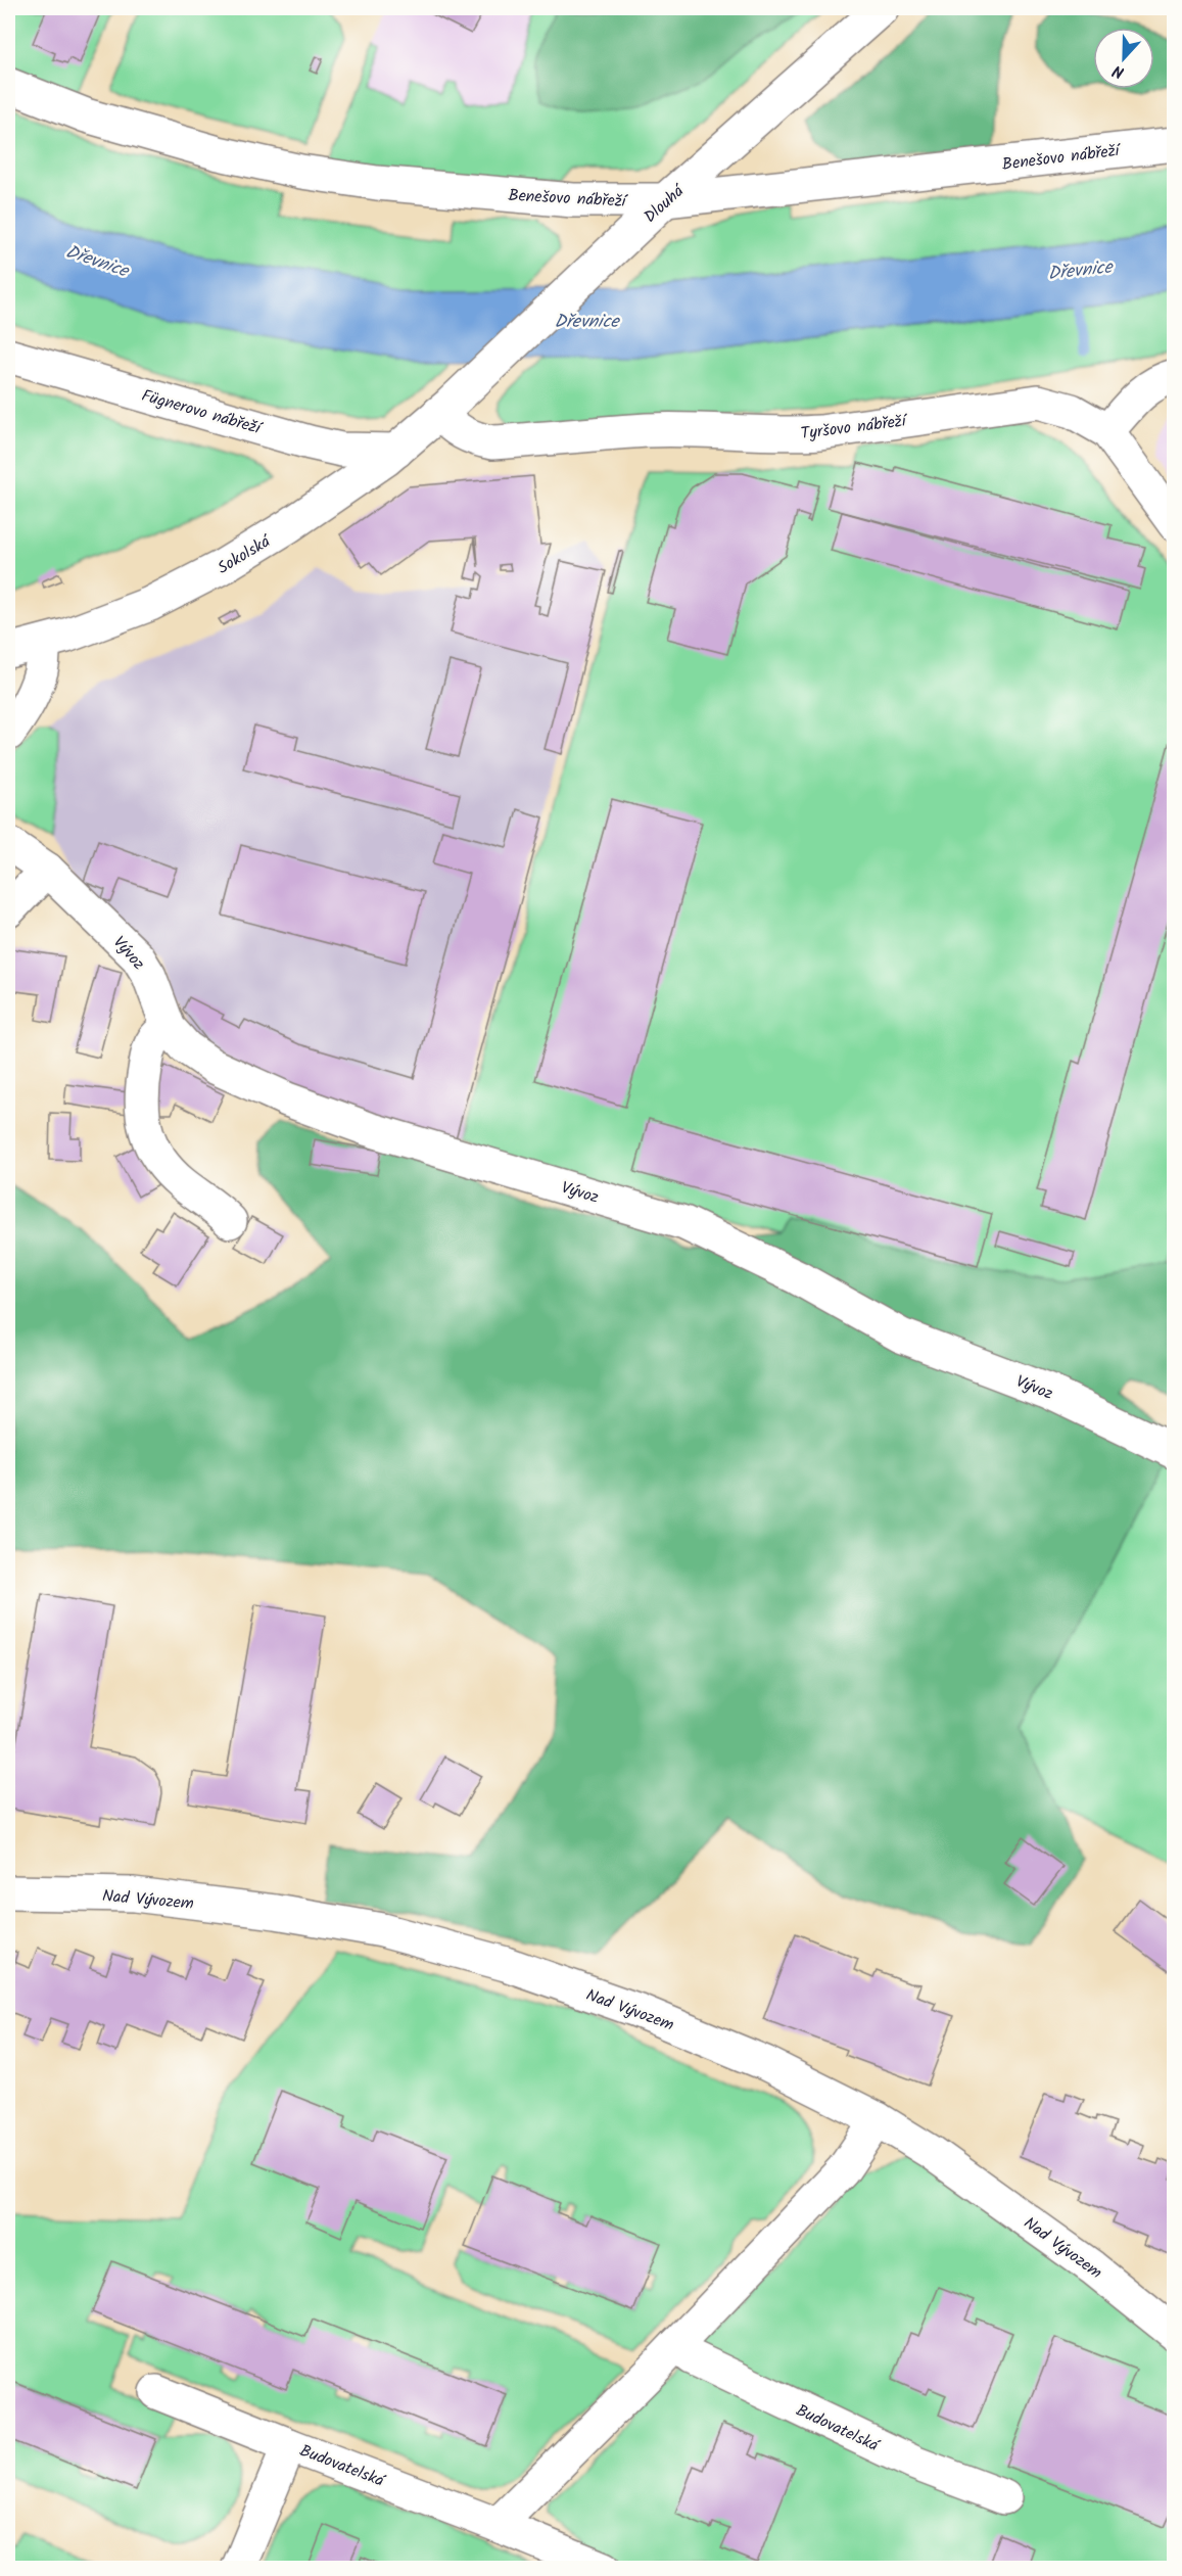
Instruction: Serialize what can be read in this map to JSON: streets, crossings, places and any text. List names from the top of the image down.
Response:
{
  "streets": {
    "street": [
      "Benešovo nábřeží",
      "Dlouhá",
      "Fügnerovo nábřeží",
      "Tyršovo nábřeží",
      "Sokolská",
      "Vývoz",
      "Nad Vývozem",
      "Budovatelská"
    ]
  },
  "crossings": [
    ["Benešovo nábřeží", "Dlouhá"],
    ["Dlouhá", "Tyršovo nábřeží"],
    ["Dlouhá", "Sokolská"],
    ["Fügnerovo nábřeží", "Sokolská"],
    ["Tyršovo nábřeží", "Sokolská"]
  ],
  "water": ["Dřevnice"],
  "north": "bottom"
}
